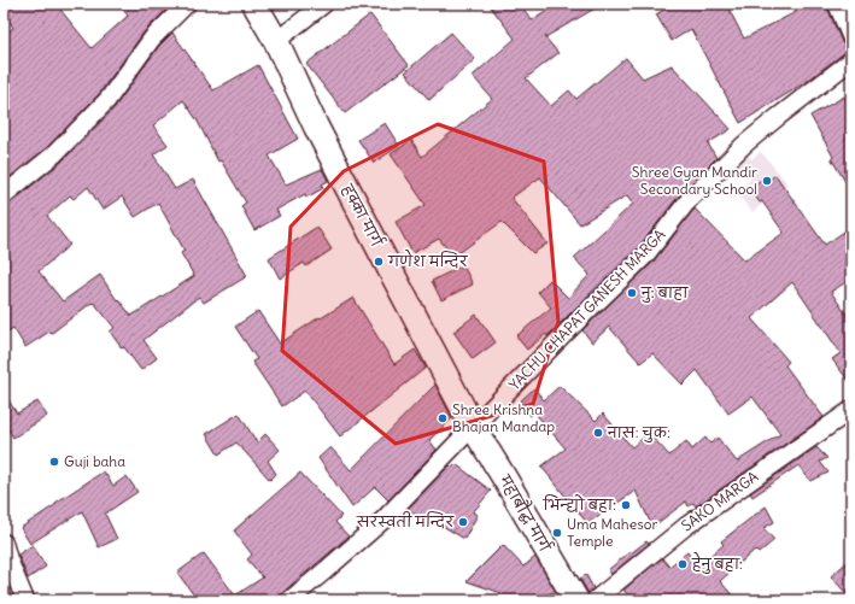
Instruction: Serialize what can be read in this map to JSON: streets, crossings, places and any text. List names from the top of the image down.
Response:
{
  "streets": {
    "main road": ["हक्का मार्ग", "महाबौद्ध मार्ग"],
    "street": ["YACHU CHAPAT GANESH MARGA", "SAKO MARGA"]
  },
  "crossings": [
    ["हक्का मार्ग", "YACHU CHAPAT GANESH MARGA"],
    ["हक्का मार्ग", "महाबौद्ध मार्ग"],
    ["YACHU CHAPAT GANESH MARGA", "महाबौद्ध मार्ग"]
  ],
  "places": [
    "Shree Gyan Mandir Secondary School",
    "गणेश मन्दिर",
    "नु: बाहा",
    "Shree Krishna Bhajan Mandap",
    "नास: चुक:",
    "Guji baha",
    "भिन्द्यो बहा:",
    "सरस्वती मन्दिर",
    "Uma Mahesor Temple",
    "हेनु बहा:"
  ]
}
